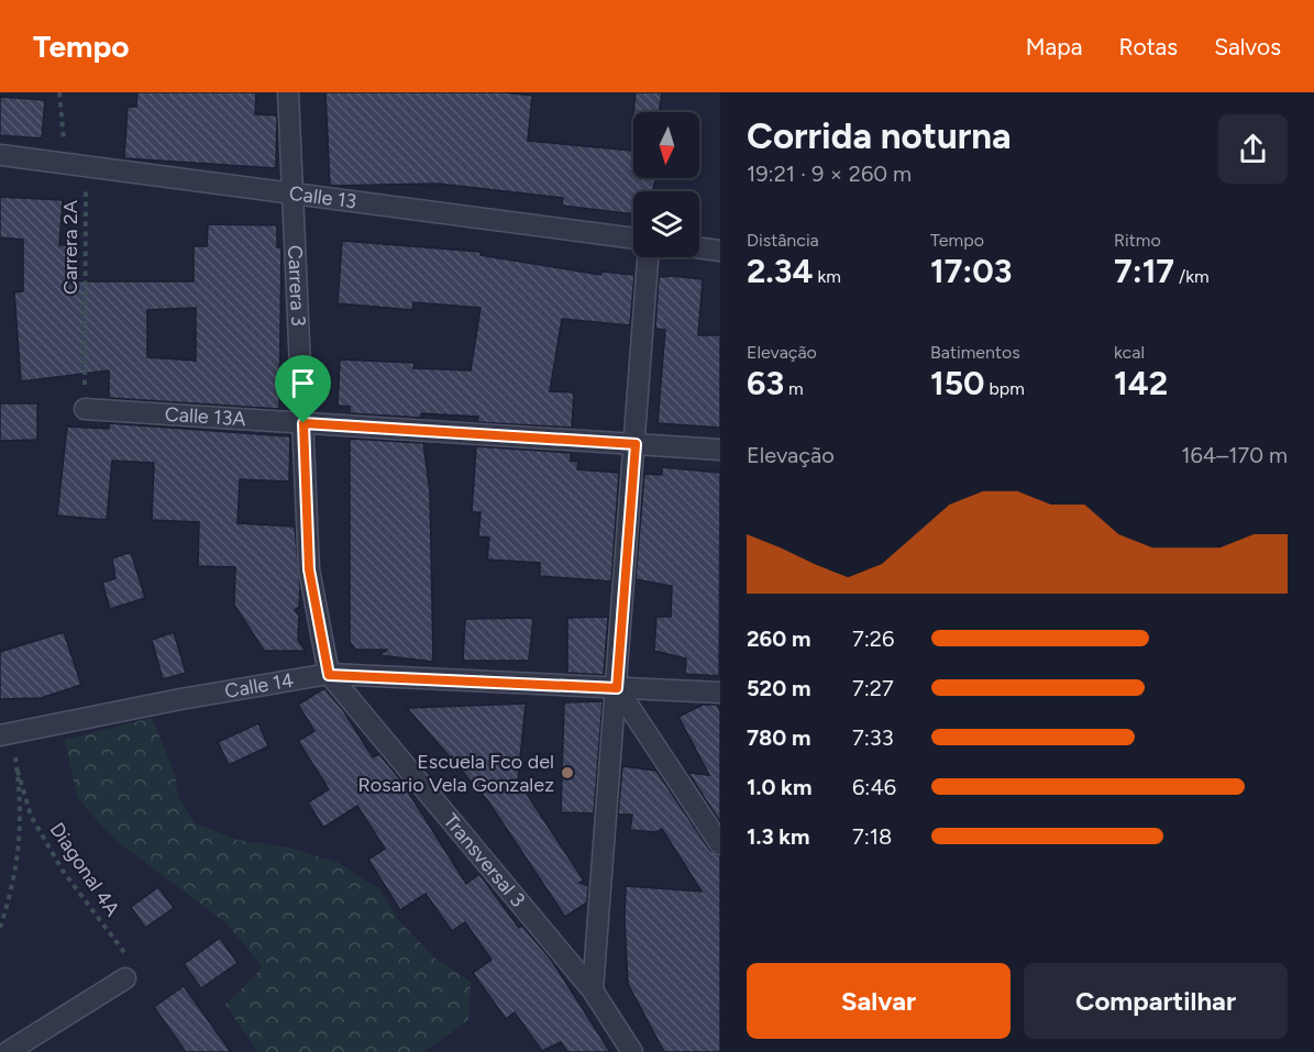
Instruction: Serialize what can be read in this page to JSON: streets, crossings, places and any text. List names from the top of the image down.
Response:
{
  "streets": {
    "street": [
      "Calle 13",
      "Carrera 3",
      "Calle 13A",
      "Calle 14",
      "Transversal 3"
    ],
    "path": ["Carrera 2A", "Diagonal 4A"]
  },
  "crossings": [
    ["Calle 13", "Carrera 2A"],
    ["Calle 13", "Carrera 3"],
    ["Carrera 2A", "Calle 13A"],
    ["Carrera 3", "Calle 13A"],
    ["Carrera 3", "Calle 14"],
    ["Carrera 3", "Transversal 3"],
    ["Calle 14", "Transversal 3"]
  ],
  "places": ["Escuela Fco del Rosario Vela Gonzalez"],
  "north": "bottom",
  "page": {
    "header": "Tempo",
    "nav": ["Mapa", "Rotas", "Salvos"],
    "heading": ["Corrida noturna", "19:21 · 9 × 260 m"],
    "stats": [
      ["Distância", "2.34 km"],
      ["Tempo", "17:03"],
      ["Ritmo", "7:17 /km"],
      ["Elevação", "63 m"],
      ["Batimentos", "150 bpm"],
      ["kcal", "142"]
    ],
    "chart": ["Elevação", "164–170 m"],
    "list": [
      {
        "name": "260 m",
        "note": "7:26"
      },
      {
        "name": "520 m",
        "note": "7:27"
      },
      {
        "name": "780 m",
        "note": "7:33"
      },
      {
        "name": "1.0 km",
        "note": "6:46"
      },
      {
        "name": "1.3 km",
        "note": "7:18"
      }
    ],
    "buttons": ["Salvar", "Compartilhar"]
  }
}
